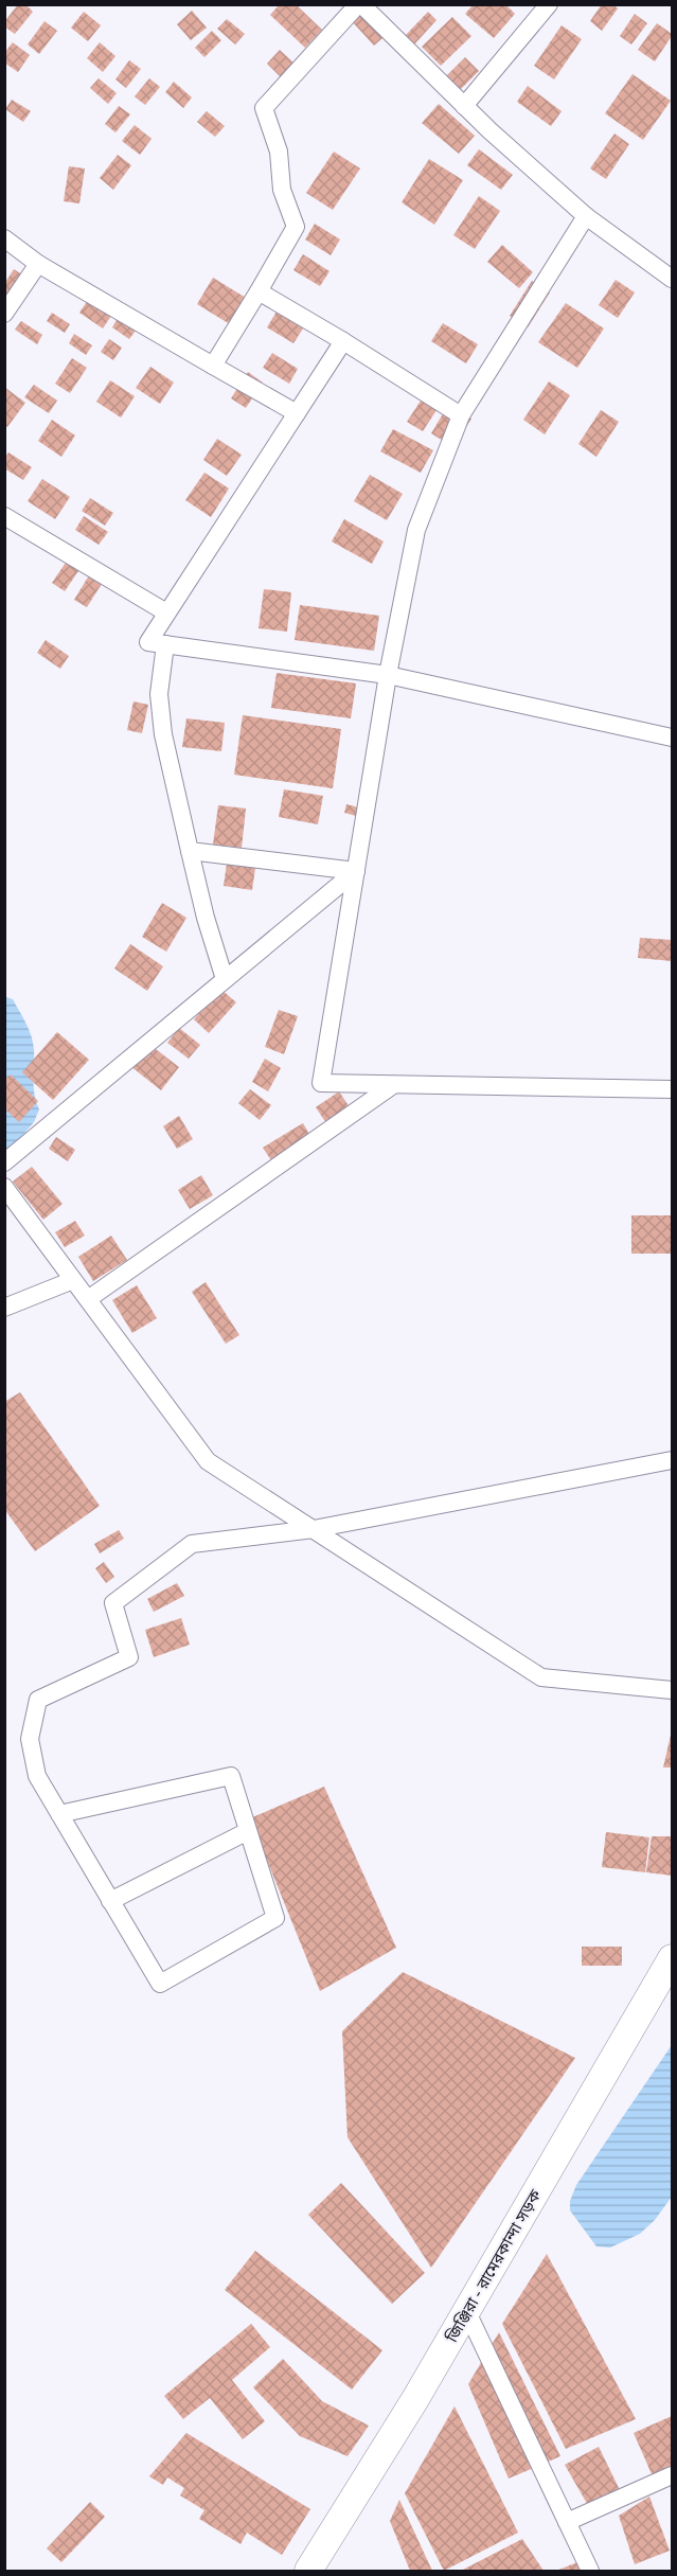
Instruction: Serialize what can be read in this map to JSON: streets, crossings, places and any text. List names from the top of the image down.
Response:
{
  "streets": {
    "main road": ["জিঞ্জিরা - রামেরকান্দা সড়ক"]
  }
}
